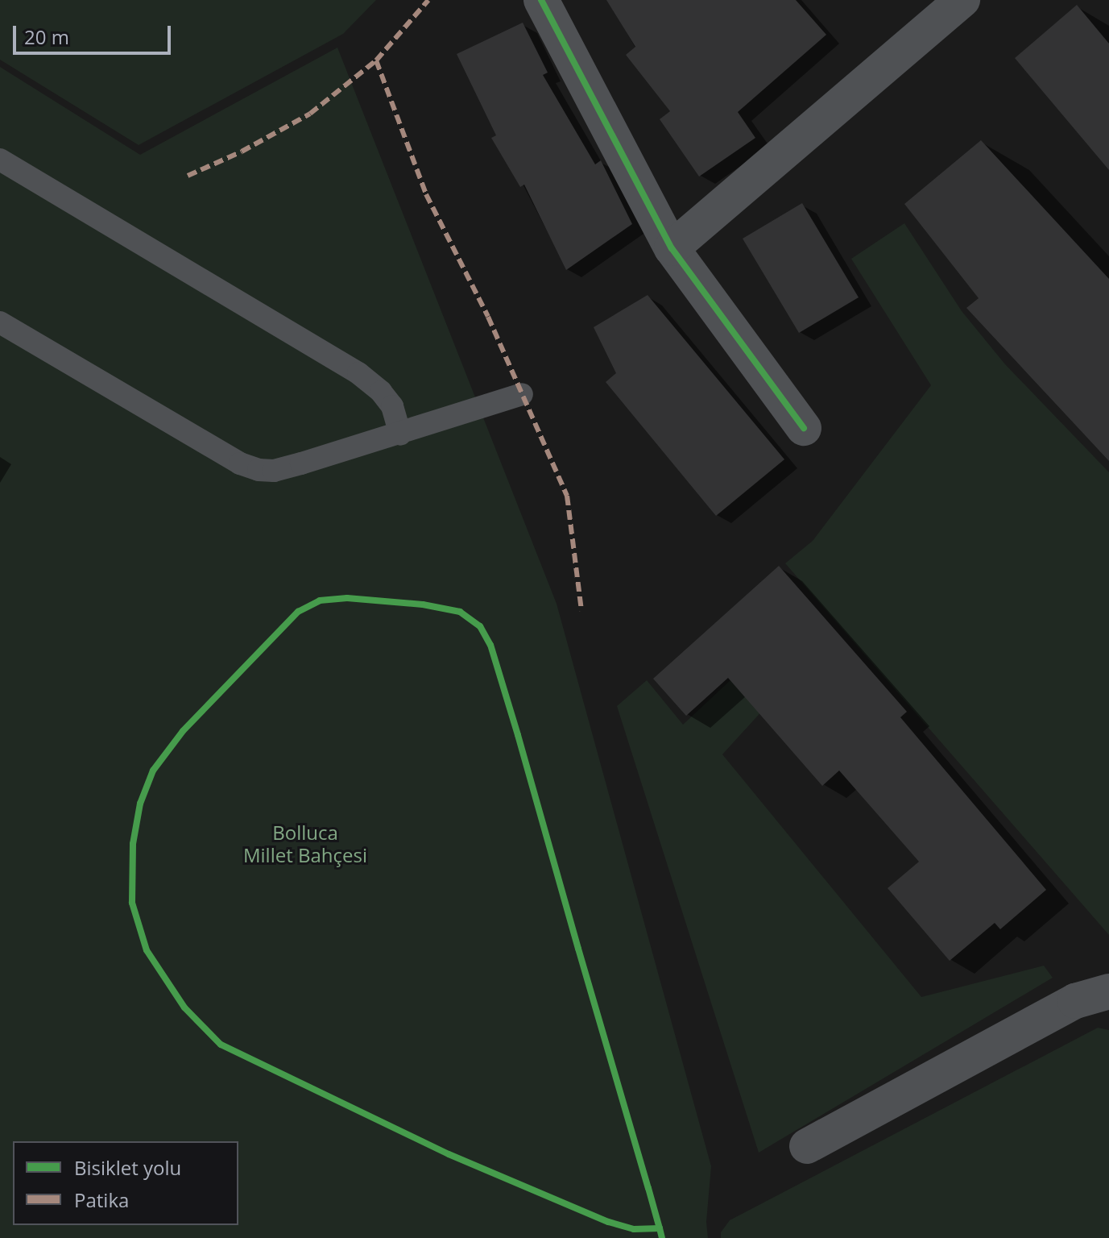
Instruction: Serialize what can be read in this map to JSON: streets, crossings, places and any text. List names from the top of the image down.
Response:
{
  "parks": ["Bolluca Millet Bahçesi"],
  "legend": ["Bisiklet yolu", "Patika"],
  "scale_bar": "20 m"
}
